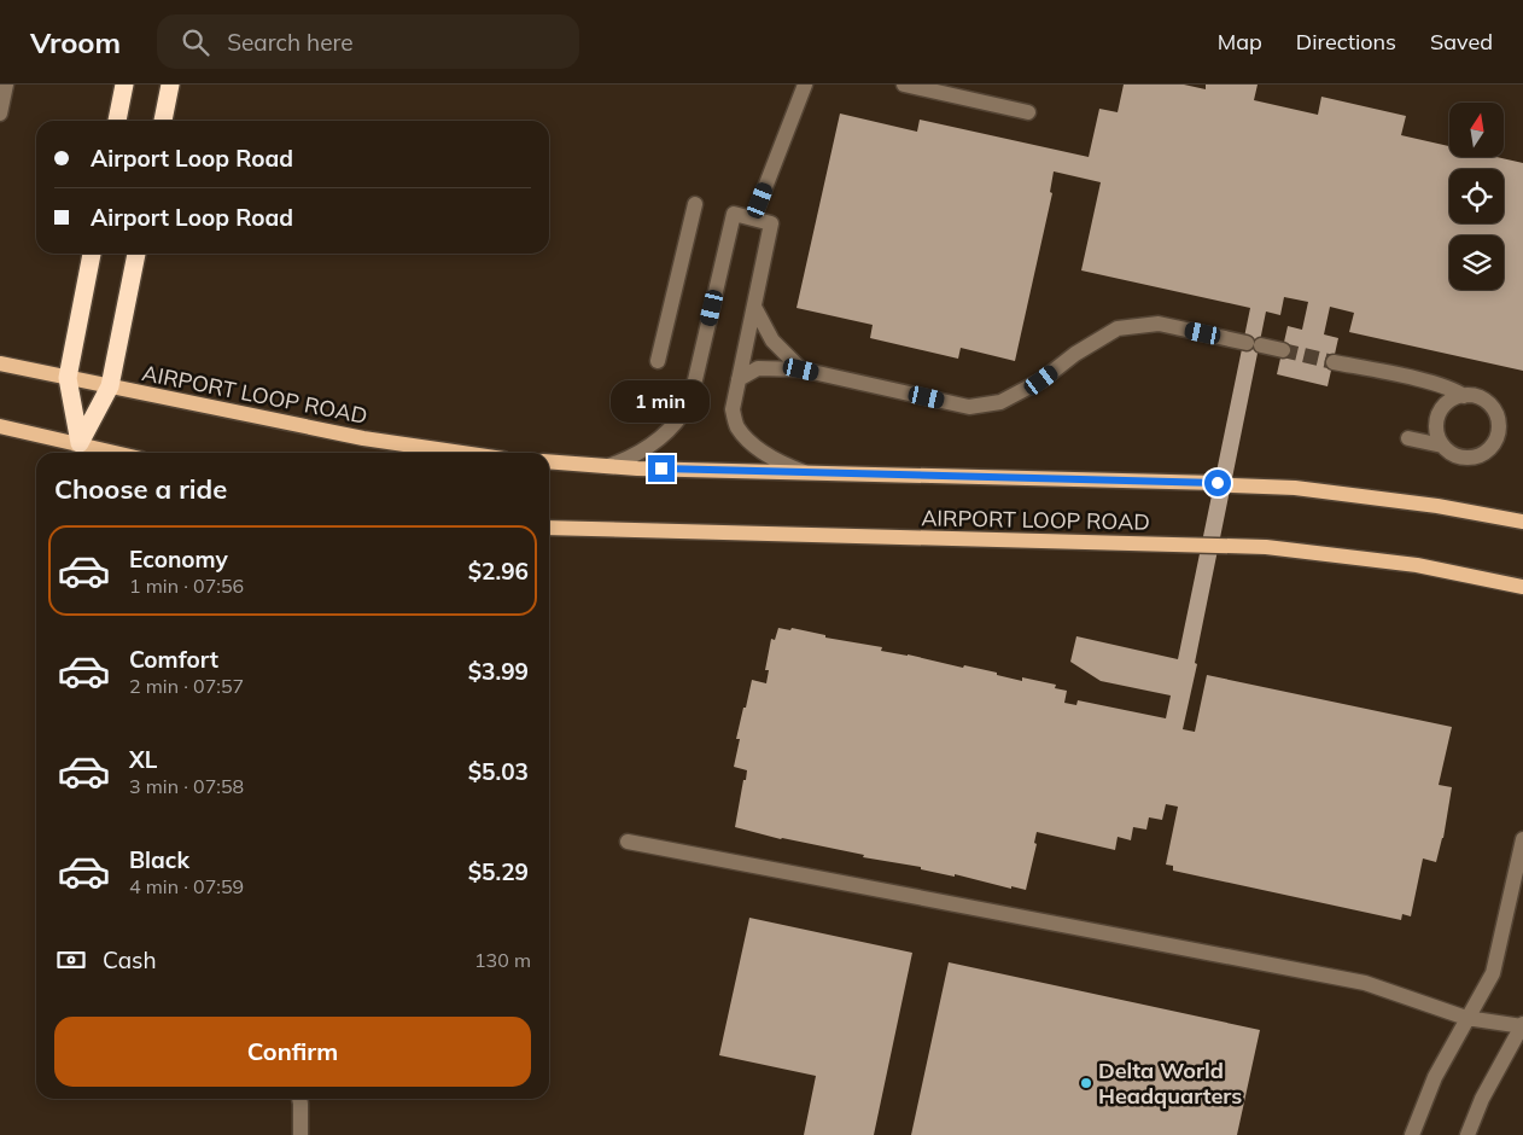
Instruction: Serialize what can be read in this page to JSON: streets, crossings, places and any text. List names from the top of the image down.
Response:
{
  "streets": {
    "main road": ["AIRPORT LOOP ROAD"]
  },
  "places": ["Delta World Headquarters"],
  "north": "top",
  "page": {
    "header": "Vroom",
    "search": "Search here",
    "nav": ["Map", "Directions", "Saved"],
    "banner": ["Airport Loop Road", "Airport Loop Road"],
    "bubble": "1 min",
    "heading": "Choose a ride",
    "list": [
      {
        "name": "Economy",
        "note": "1 min · 07:56",
        "value": "$2.96"
      },
      {
        "name": "Comfort",
        "note": "2 min · 07:57",
        "value": "$3.99"
      },
      {
        "name": "XL",
        "note": "3 min · 07:58",
        "value": "$5.03"
      },
      {
        "name": "Black",
        "note": "4 min · 07:59",
        "value": "$5.29"
      }
    ],
    "pay": ["Cash", "130 m"],
    "buttons": "Confirm"
  }
}
